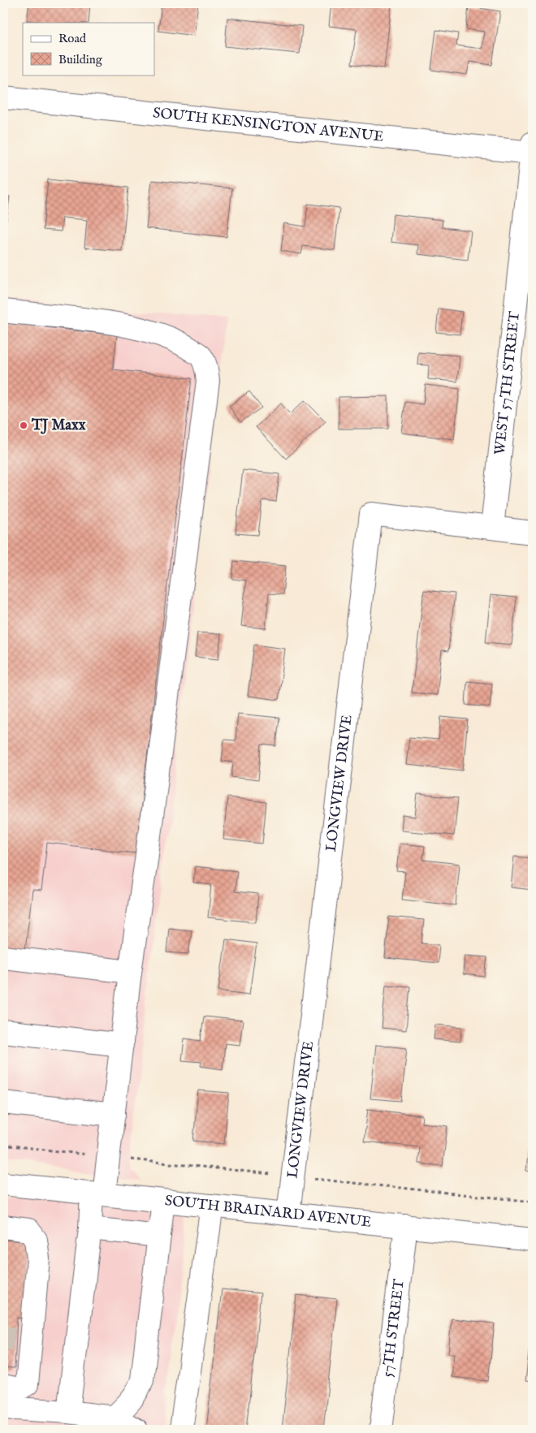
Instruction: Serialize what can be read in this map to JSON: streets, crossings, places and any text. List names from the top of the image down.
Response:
{
  "streets": {
    "street": [
      "SOUTH KENSINGTON AVENUE",
      "WEST 57TH STREET",
      "LONGVIEW DRIVE",
      "SOUTH BRAINARD AVENUE",
      "57TH STREET"
    ]
  },
  "crossings": [
    ["SOUTH KENSINGTON AVENUE", "WEST 57TH STREET"],
    ["WEST 57TH STREET", "LONGVIEW DRIVE"],
    ["LONGVIEW DRIVE", "SOUTH BRAINARD AVENUE"],
    ["SOUTH BRAINARD AVENUE", "57TH STREET"]
  ],
  "places": ["TJ Maxx"],
  "legend": ["Road", "Building"]
}
